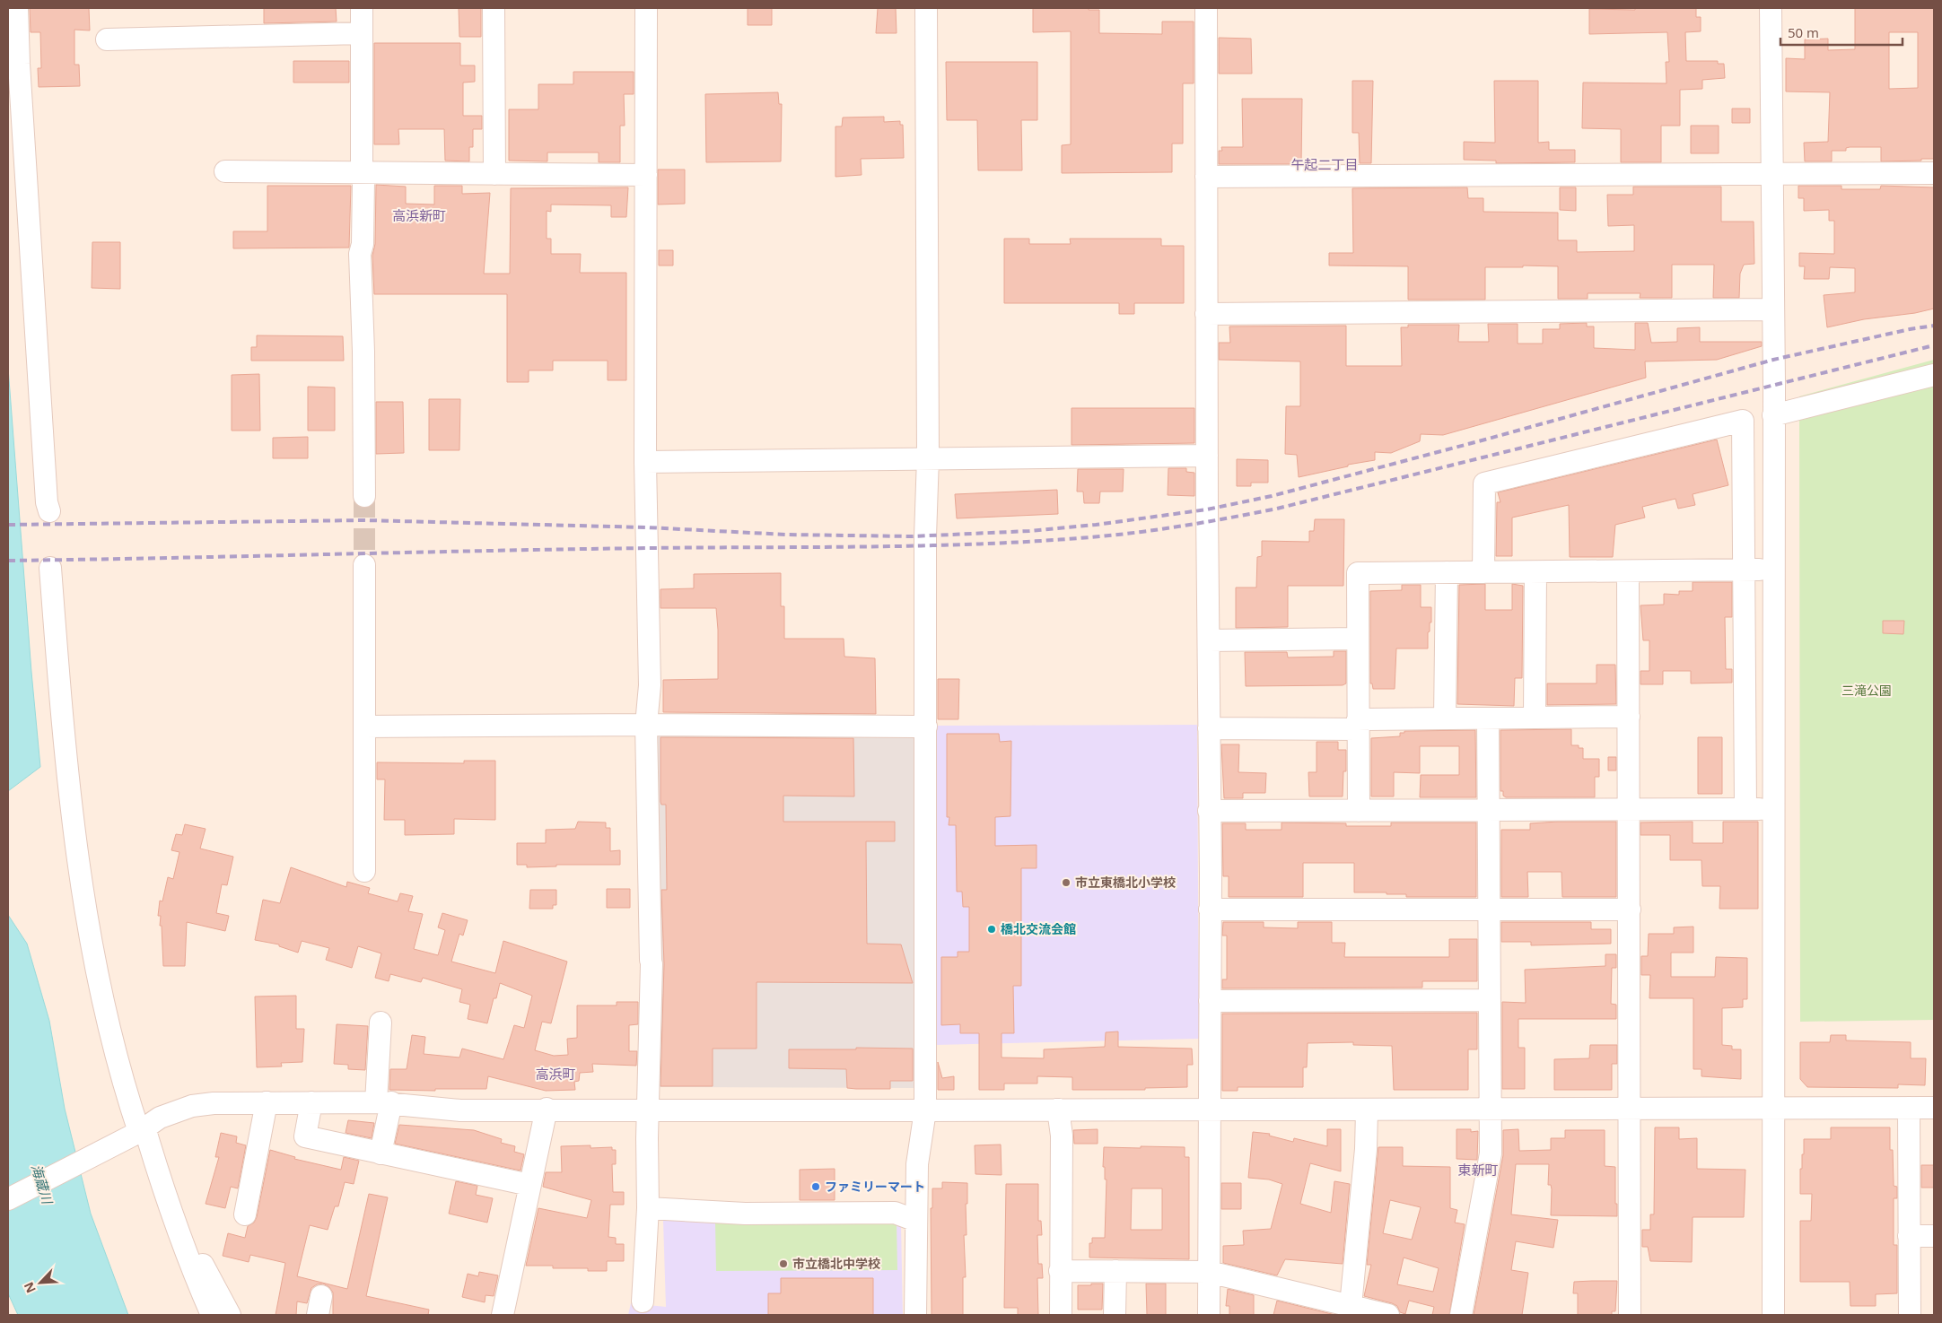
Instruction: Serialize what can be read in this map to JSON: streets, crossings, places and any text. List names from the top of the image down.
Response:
{
  "districts": [
    "午起二丁目",
    "高浜新町",
    "高浜町",
    "東新町"
  ],
  "water": ["海蔵川"],
  "parks": ["三滝公園"],
  "places": [
    "市立東橋北小学校",
    "橋北交流会館",
    "ファミリーマート",
    "市立橋北中学校"
  ],
  "scale_bar": "50 m",
  "north": "bottom left"
}
